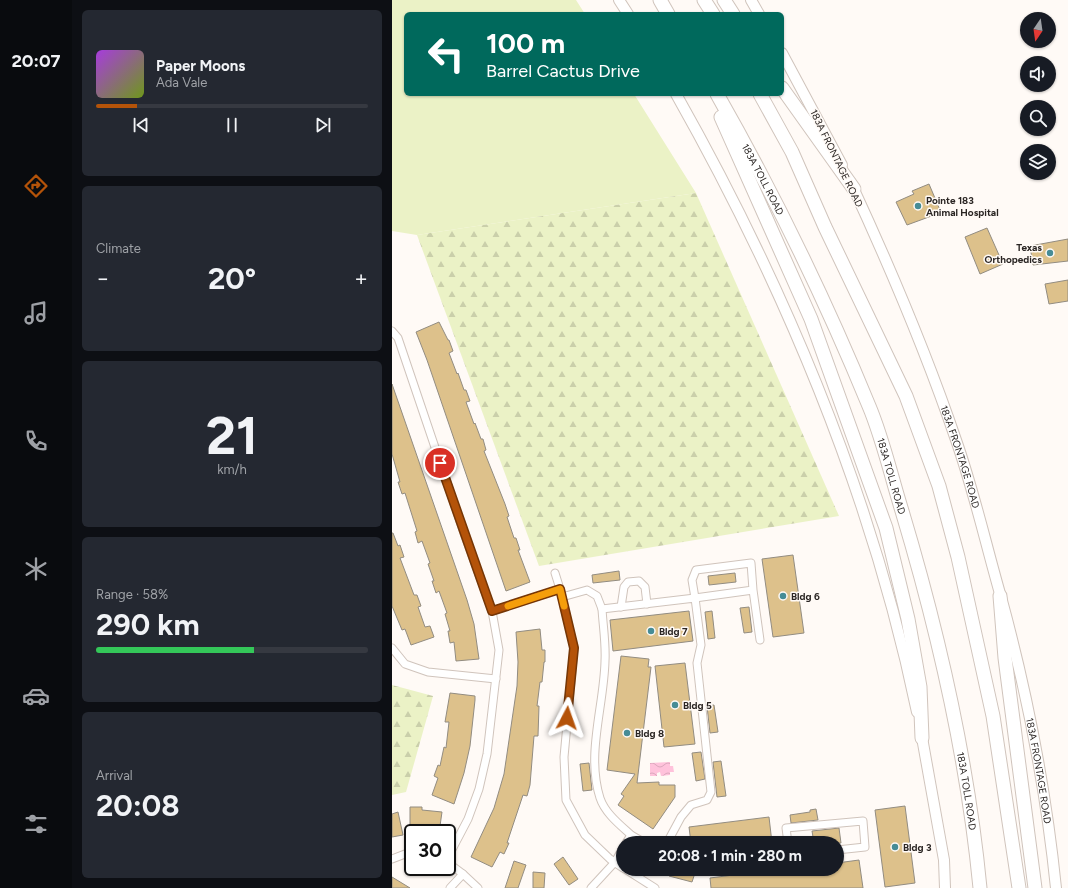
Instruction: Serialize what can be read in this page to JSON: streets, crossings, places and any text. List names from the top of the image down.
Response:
{
  "streets": {
    "highway": ["183A TOLL ROAD"],
    "main road": ["183A FRONTAGE ROAD"]
  },
  "places": [
    "Pointe 183 Animal Hospital",
    "Texas Orthopedics",
    "Bldg 6",
    "Bldg 7",
    "Bldg 5",
    "Bldg 8",
    "Bldg 3"
  ],
  "north": "bottom",
  "page": {
    "tabs": "20:07",
    "turn": ["100 m", "Barrel Cactus Drive"],
    "song": ["Paper Moons", "Ada Vale"],
    "tile": [
      "Climate",
      ["21", "km/h"],
      ["Range · 58%", "290 km"],
      ["Arrival", "20:08"]
    ],
    "heat": ["−", "20°", "+"],
    "limit": "30",
    "trip": "20:08 · 1 min · 280 m"
  }
}
